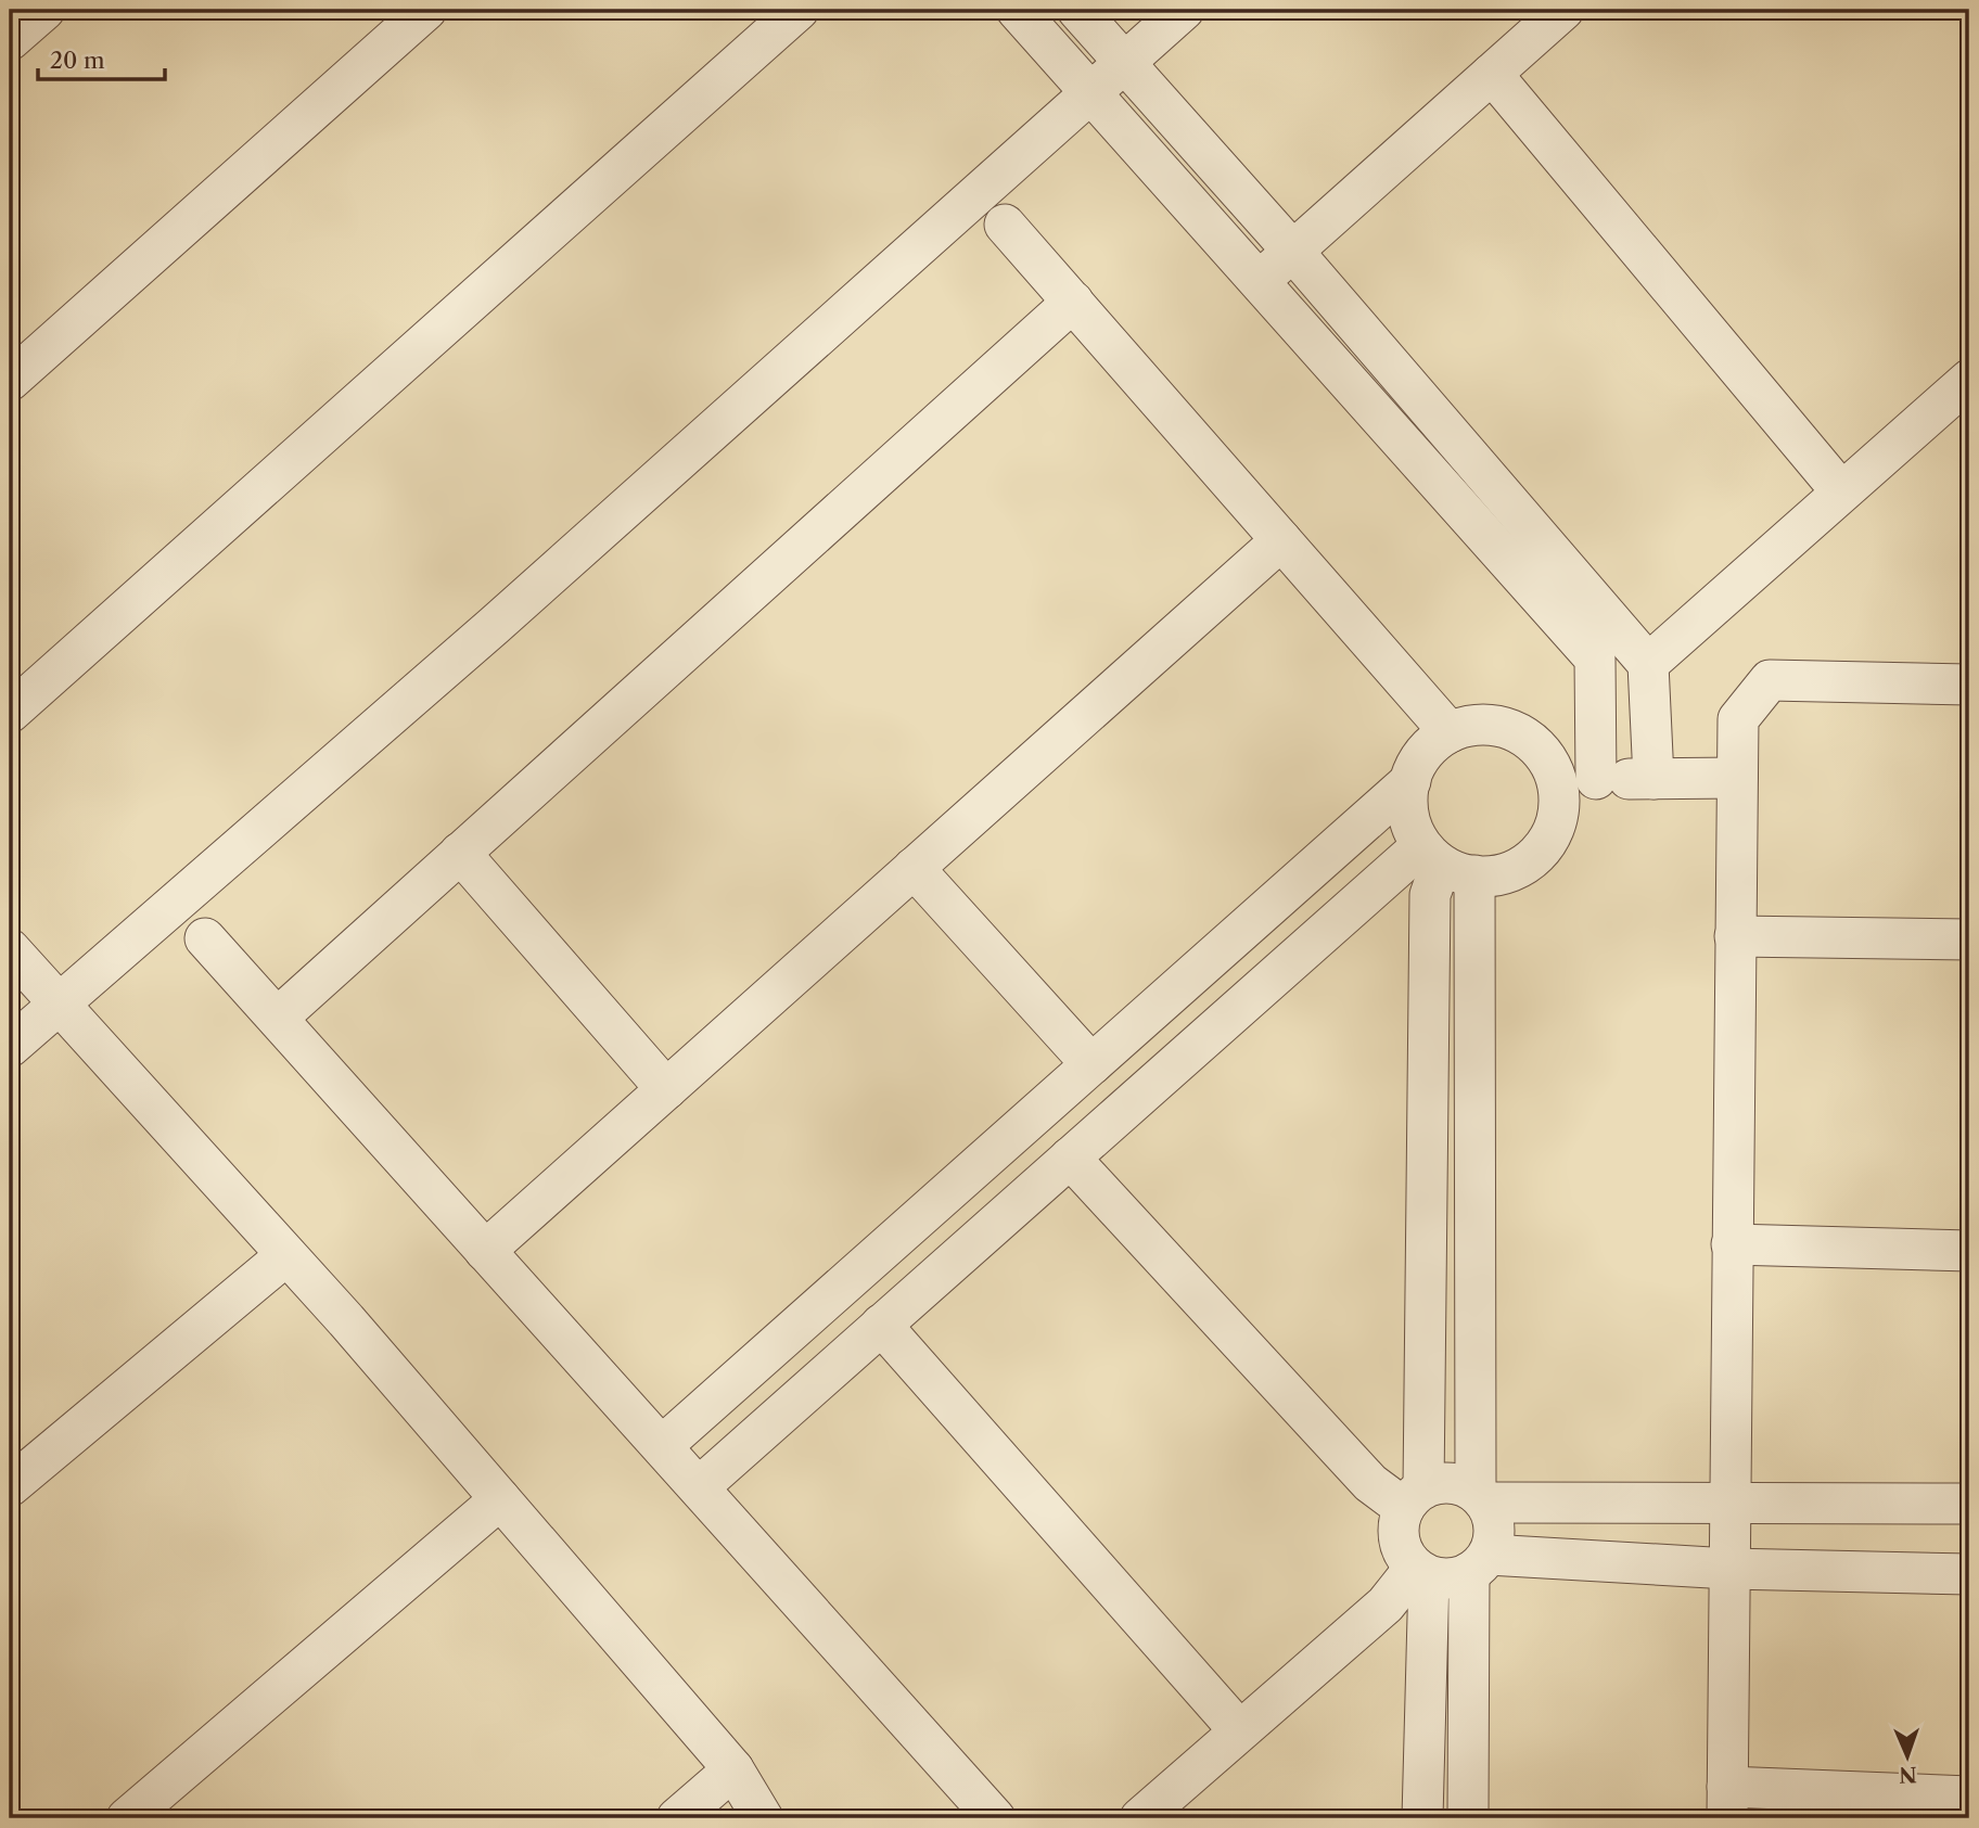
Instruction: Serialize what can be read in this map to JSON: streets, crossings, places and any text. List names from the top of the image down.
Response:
{
  "scale_bar": "20 m",
  "north": "bottom"
}
